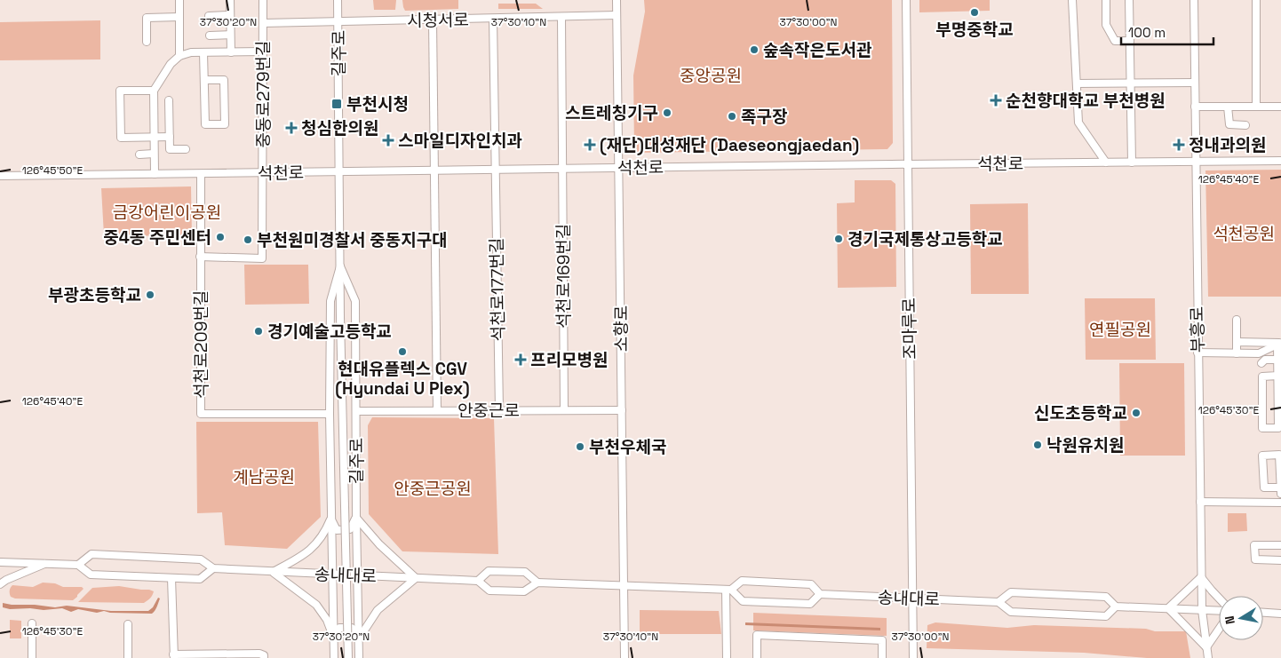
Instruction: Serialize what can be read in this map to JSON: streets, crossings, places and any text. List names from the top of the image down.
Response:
{
  "streets": {
    "street": [
      "시청서로",
      "길주로",
      "중동로279번길",
      "석천로",
      "석천로169번길",
      "석천로177번길",
      "소향로",
      "조마루로",
      "부흥로",
      "석천로209번길",
      "안중근로",
      "송내대로"
    ]
  },
  "crossings": [
    ["시청서로", "길주로"],
    ["시청서로", "중동로279번길"],
    ["시청서로", "석천로169번길"],
    ["시청서로", "석천로177번길"],
    ["시청서로", "소향로"],
    ["길주로", "석천로"],
    ["길주로", "석천로209번길"],
    ["길주로", "안중근로"],
    ["길주로", "송내대로"],
    ["중동로279번길", "석천로"],
    ["중동로279번길", "석천로209번길"],
    ["석천로", "석천로169번길"],
    ["석천로", "석천로177번길"],
    ["석천로", "소향로"],
    ["석천로", "조마루로"],
    ["석천로", "부흥로"],
    ["석천로", "석천로209번길"],
    ["석천로169번길", "안중근로"],
    ["석천로177번길", "안중근로"],
    ["소향로", "안중근로"],
    ["소향로", "송내대로"],
    ["조마루로", "송내대로"],
    ["부흥로", "송내대로"]
  ],
  "parks": [
    "중앙공원",
    "금강어린이공원",
    "석천공원",
    "연필공원",
    "계남공원",
    "안중근공원"
  ],
  "places": {
    "other": [
      "부명중학교",
      "숲속작은도서관",
      "스트레칭기구",
      "족구장",
      "중4동 주민센터",
      "경기국제통상고등학교",
      "부천원미경찰서 중동지구대",
      "부광초등학교",
      "경기예술고등학교",
      "현대유플렉스 CGV (Hyundai U Plex)",
      "신도초등학교",
      "낙원유치원",
      "부천우체국"
    ],
    "health": [
      "순천향대학교 부천병원",
      "청심한의원",
      "스마일디자인치과",
      "(재단)대성재단 (Daeseongjaedan)",
      "정내과의원",
      "프리모병원"
    ],
    "transit": ["부천시청"]
  },
  "scale_bar": "100 m",
  "north": "left",
  "coordinates": [
    "37°30'20\"N",
    "37°30'10\"N",
    "37°30'00\"N",
    "126°45'50\"E",
    "126°45'40\"E",
    "126°45'30\"E"
  ]
}
